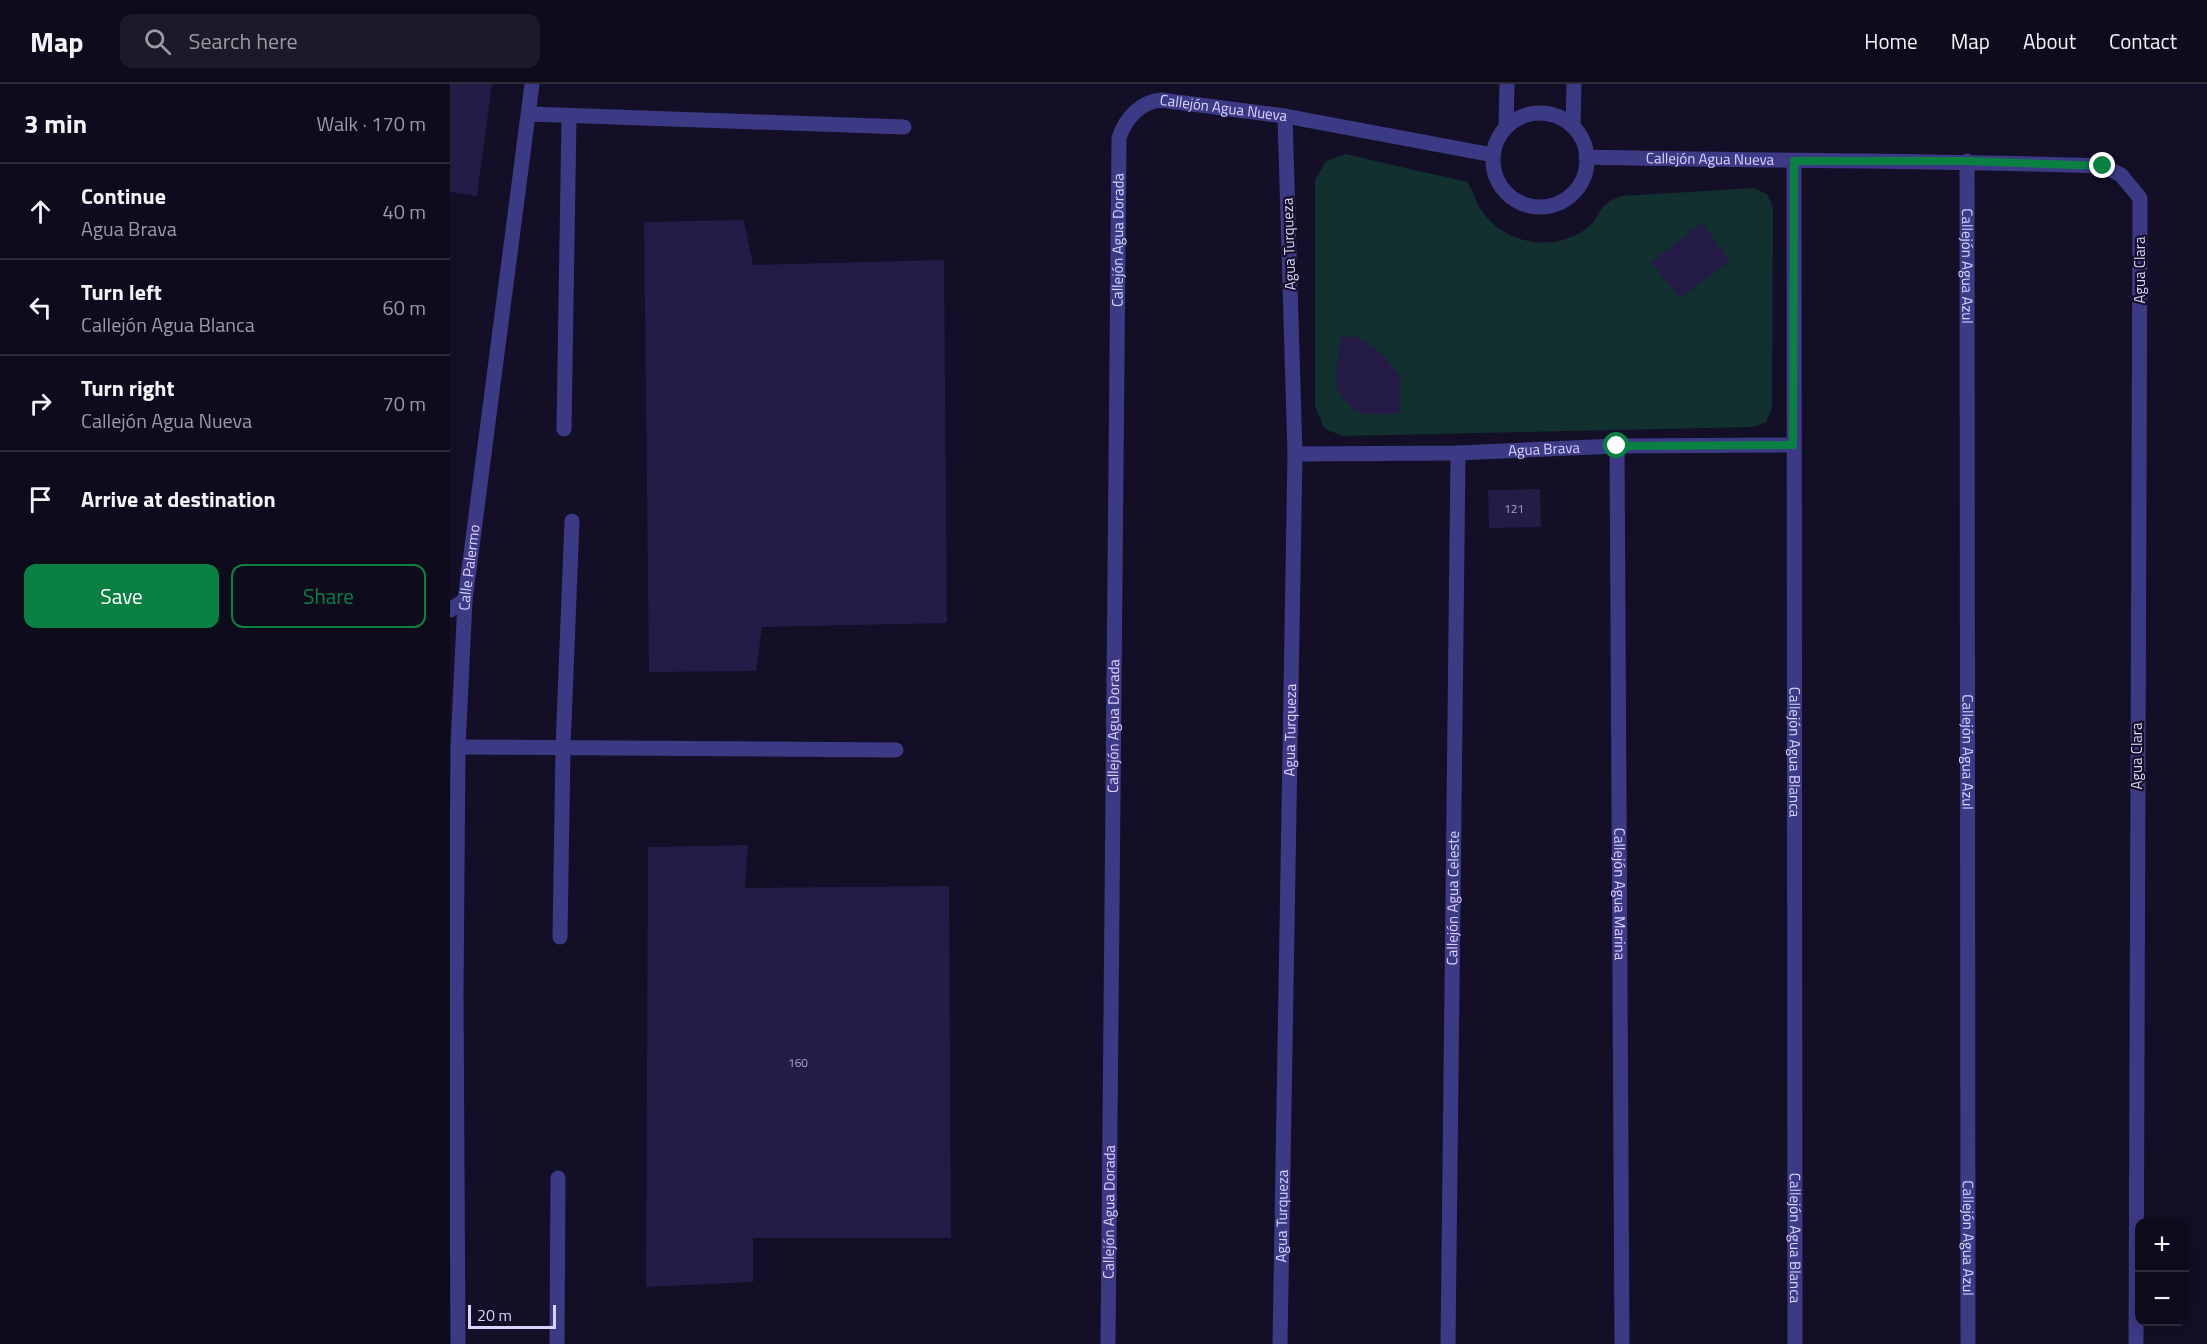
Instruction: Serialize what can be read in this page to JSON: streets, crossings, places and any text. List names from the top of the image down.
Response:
{
  "streets": {
    "street": [
      "Callejón Agua Nueva",
      "Callejón Agua Dorada",
      "Agua Turqueza",
      "Callejón Agua Azul",
      "Agua Clara",
      "Agua Brava",
      "Calle Palermo",
      "Callejón Agua Blanca",
      "Callejón Agua Marina",
      "Callejón Agua Celeste"
    ]
  },
  "crossings": [
    ["Callejón Agua Nueva", "Callejón Agua Dorada"],
    ["Callejón Agua Nueva", "Agua Turqueza"],
    ["Callejón Agua Nueva", "Callejón Agua Azul"],
    ["Callejón Agua Nueva", "Agua Clara"],
    ["Callejón Agua Nueva", "Callejón Agua Blanca"],
    ["Agua Turqueza", "Agua Brava"],
    ["Agua Brava", "Callejón Agua Blanca"],
    ["Agua Brava", "Callejón Agua Marina"],
    ["Agua Brava", "Callejón Agua Celeste"]
  ],
  "house_numbers": ["121", "160"],
  "scale_bar": "20 m",
  "page": {
    "header": "Map",
    "search": "Search here",
    "nav": [
      "Home",
      "Map",
      "About",
      "Contact"
    ],
    "heading": ["3 min", "Walk · 170 m"],
    "list": [
      ["Continue", "Agua Brava", "40 m"],
      ["Turn left", "Callejón Agua Blanca", "60 m"],
      ["Turn right", "Callejón Agua Nueva", "70 m"],
      "Arrive at destination"
    ],
    "buttons": ["Save", "Share"],
    "map_buttons": ["+", "−"],
    "scale": "20 m"
  }
}
